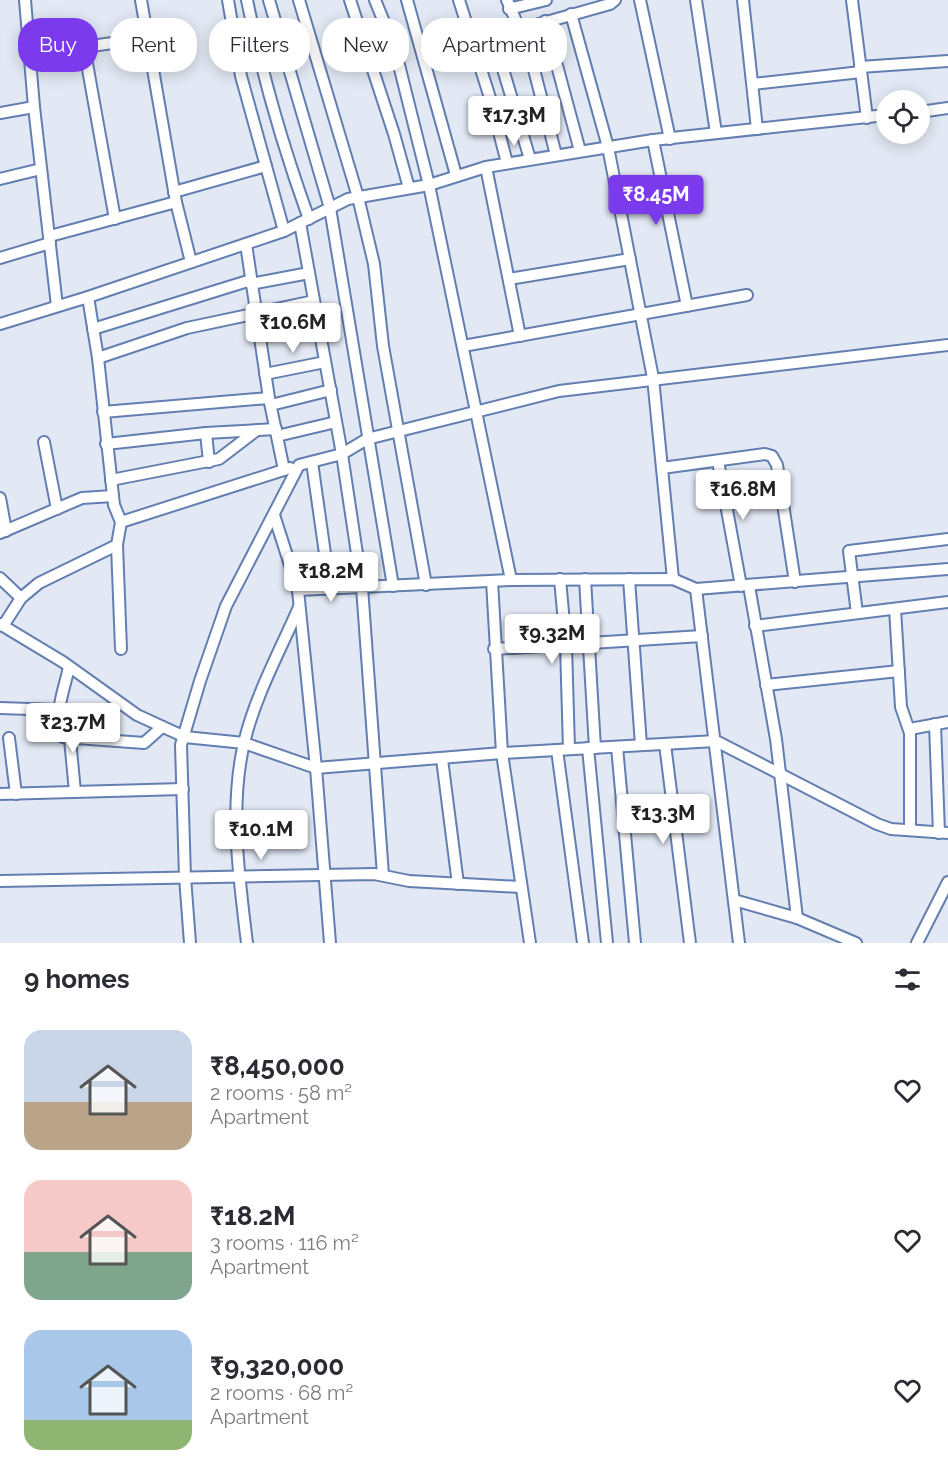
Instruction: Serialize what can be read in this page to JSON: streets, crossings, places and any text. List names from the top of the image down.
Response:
{
  "page": {
    "chip": [
      "Buy",
      "Rent",
      "Filters",
      "New",
      "Apartment"
    ],
    "price": [
      "₹17.3M",
      "₹8.45M",
      "₹10.6M",
      "₹16.8M",
      "₹18.2M",
      "₹9.32M",
      "₹23.7M",
      "₹13.3M",
      "₹10.1M"
    ],
    "heading": "9 homes",
    "list": [
      {
        "name": "₹8,450,000",
        "note": "2 rooms · 58 m² · Apartment"
      },
      {
        "name": "₹18.2M",
        "note": "3 rooms · 116 m² · Apartment"
      },
      {
        "name": "₹9,320,000",
        "note": "2 rooms · 68 m² · Apartment"
      }
    ]
  }
}
